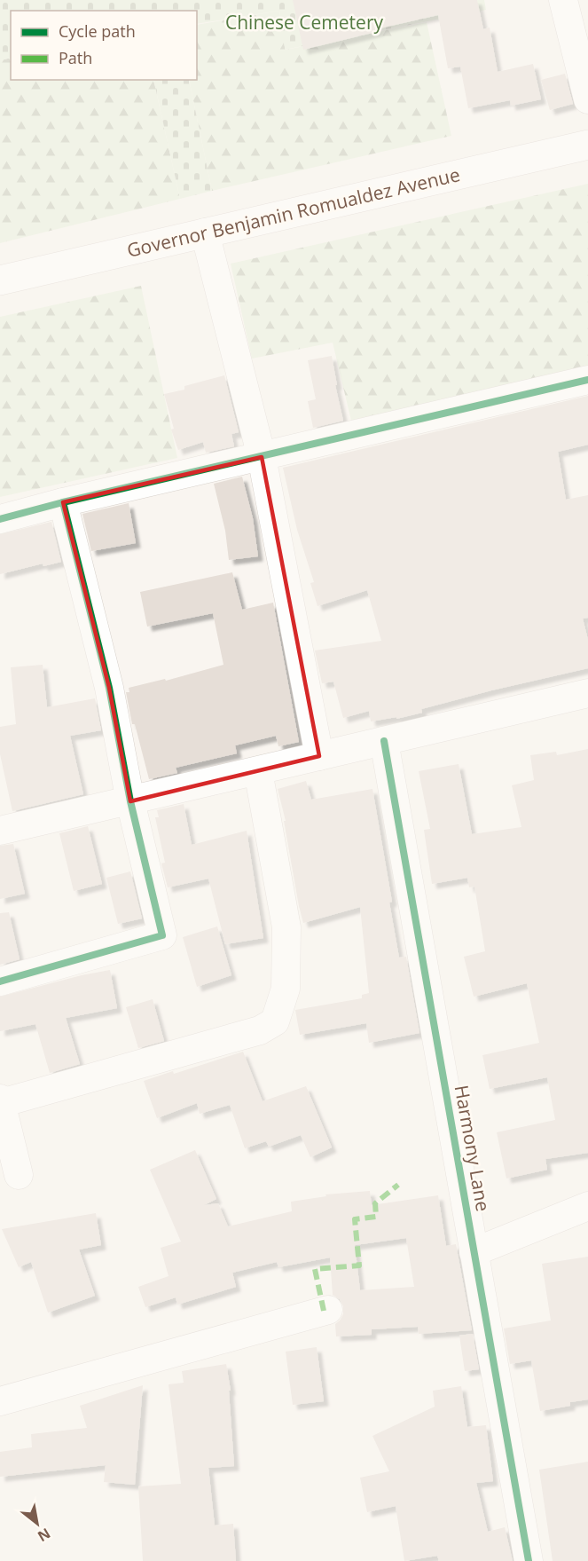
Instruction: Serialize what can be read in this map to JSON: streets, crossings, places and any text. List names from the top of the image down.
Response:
{
  "streets": {
    "main road": ["Governor Benjamin Romualdez Avenue"],
    "street": ["Harmony Lane"]
  },
  "parks": ["Chinese Cemetery"],
  "legend": ["Cycle path", "Path"],
  "north": "bottom right"
}
